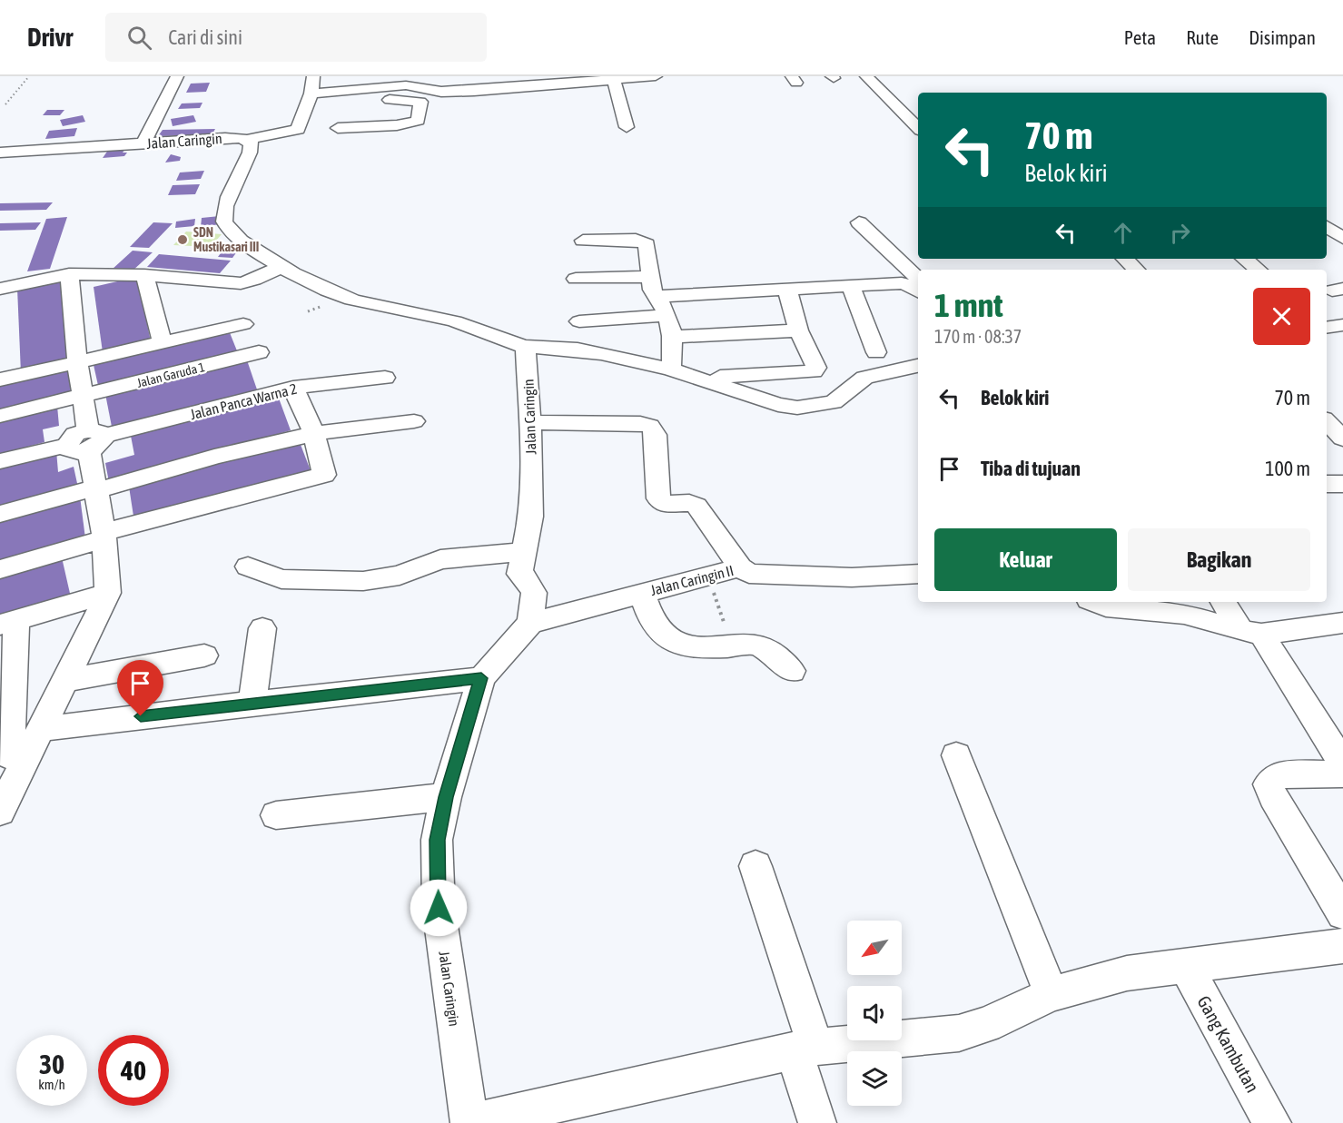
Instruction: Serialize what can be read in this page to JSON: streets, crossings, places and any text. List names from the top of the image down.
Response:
{
  "streets": {
    "street": [
      "Jalan Caringin",
      "Jalan Garuda 1",
      "Jalan Panca Warna 2",
      "Jalan Caringin II",
      "Gang Kambutan"
    ]
  },
  "crossings": [
    ["Jalan Caringin", "Jalan Caringin II"]
  ],
  "places": ["SDN Mustikasari III"],
  "north": "bottom left",
  "page": {
    "header": "Drivr",
    "search": "Cari di sini",
    "nav": ["Peta", "Rute", "Disimpan"],
    "turn": ["70 m", "Belok kiri"],
    "heading": ["1 mnt", "170 m · 08:37"],
    "list": [
      {
        "name": "Belok kiri",
        "value": "70 m"
      },
      {
        "name": "Tiba di tujuan",
        "value": "100 m"
      }
    ],
    "buttons": ["Keluar", "Bagikan"],
    "speed": "30 km/h",
    "limit": "40"
  }
}
